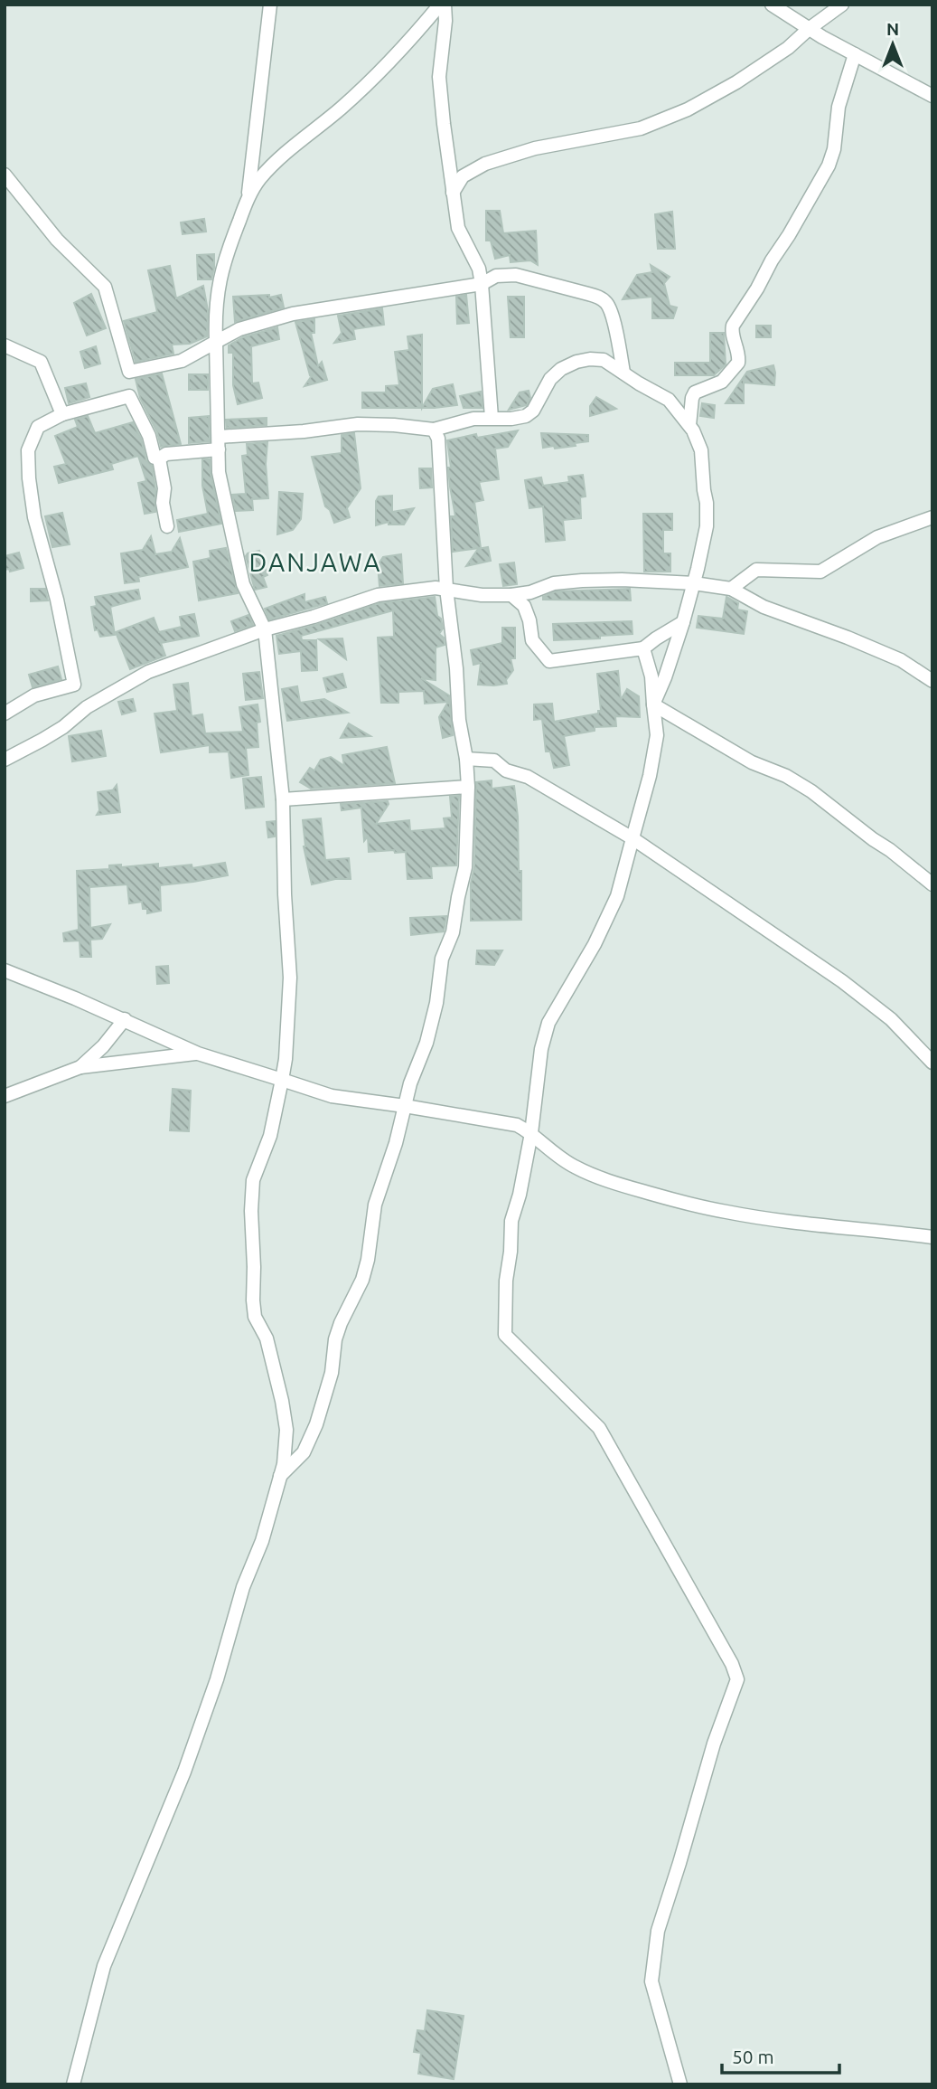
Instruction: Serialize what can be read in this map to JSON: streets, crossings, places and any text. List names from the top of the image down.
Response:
{
  "districts": ["DANJAWA"],
  "scale_bar": "50 m",
  "north": "top"
}
